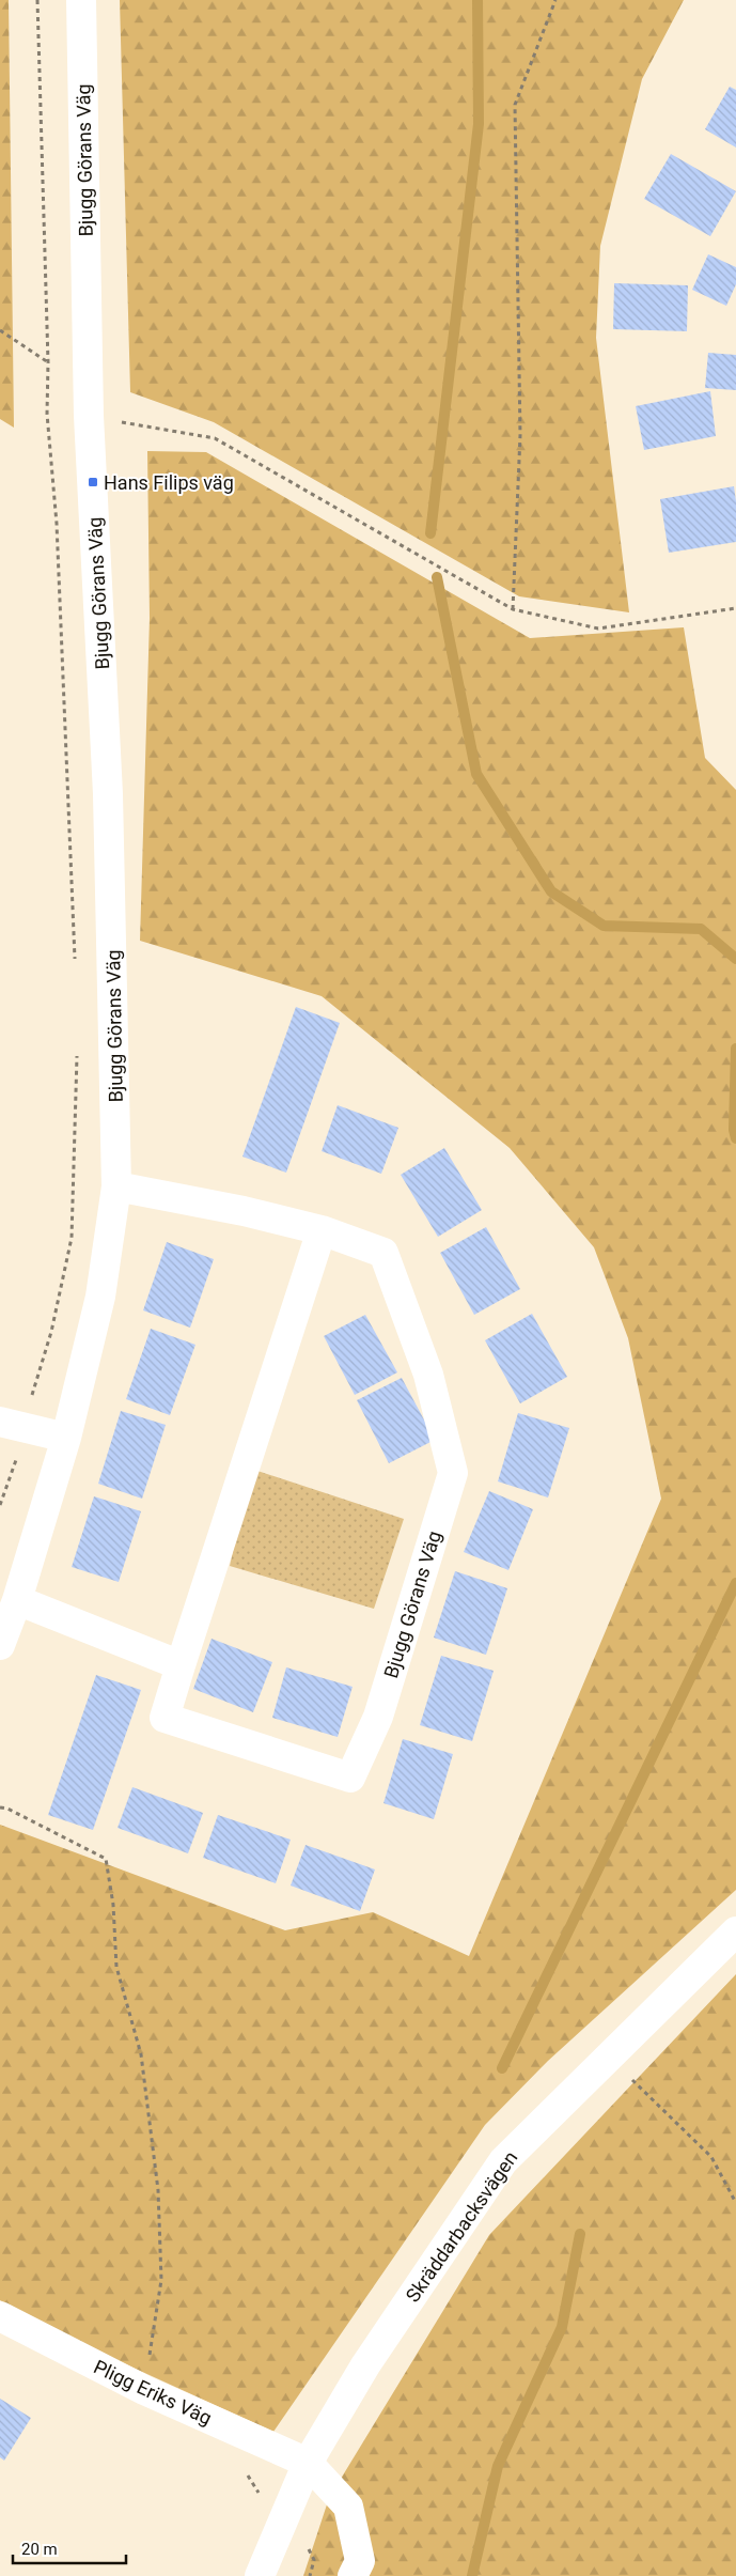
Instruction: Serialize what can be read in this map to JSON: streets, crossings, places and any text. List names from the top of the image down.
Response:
{
  "streets": {
    "street": ["Bjugg Görans Väg", "Skräddarbacksvägen", "Pligg Eriks Väg"]
  },
  "crossings": [
    ["Skräddarbacksvägen", "Pligg Eriks Väg"]
  ],
  "places": {
    "transit": ["Hans Filips väg"]
  },
  "scale_bar": "20 m"
}
